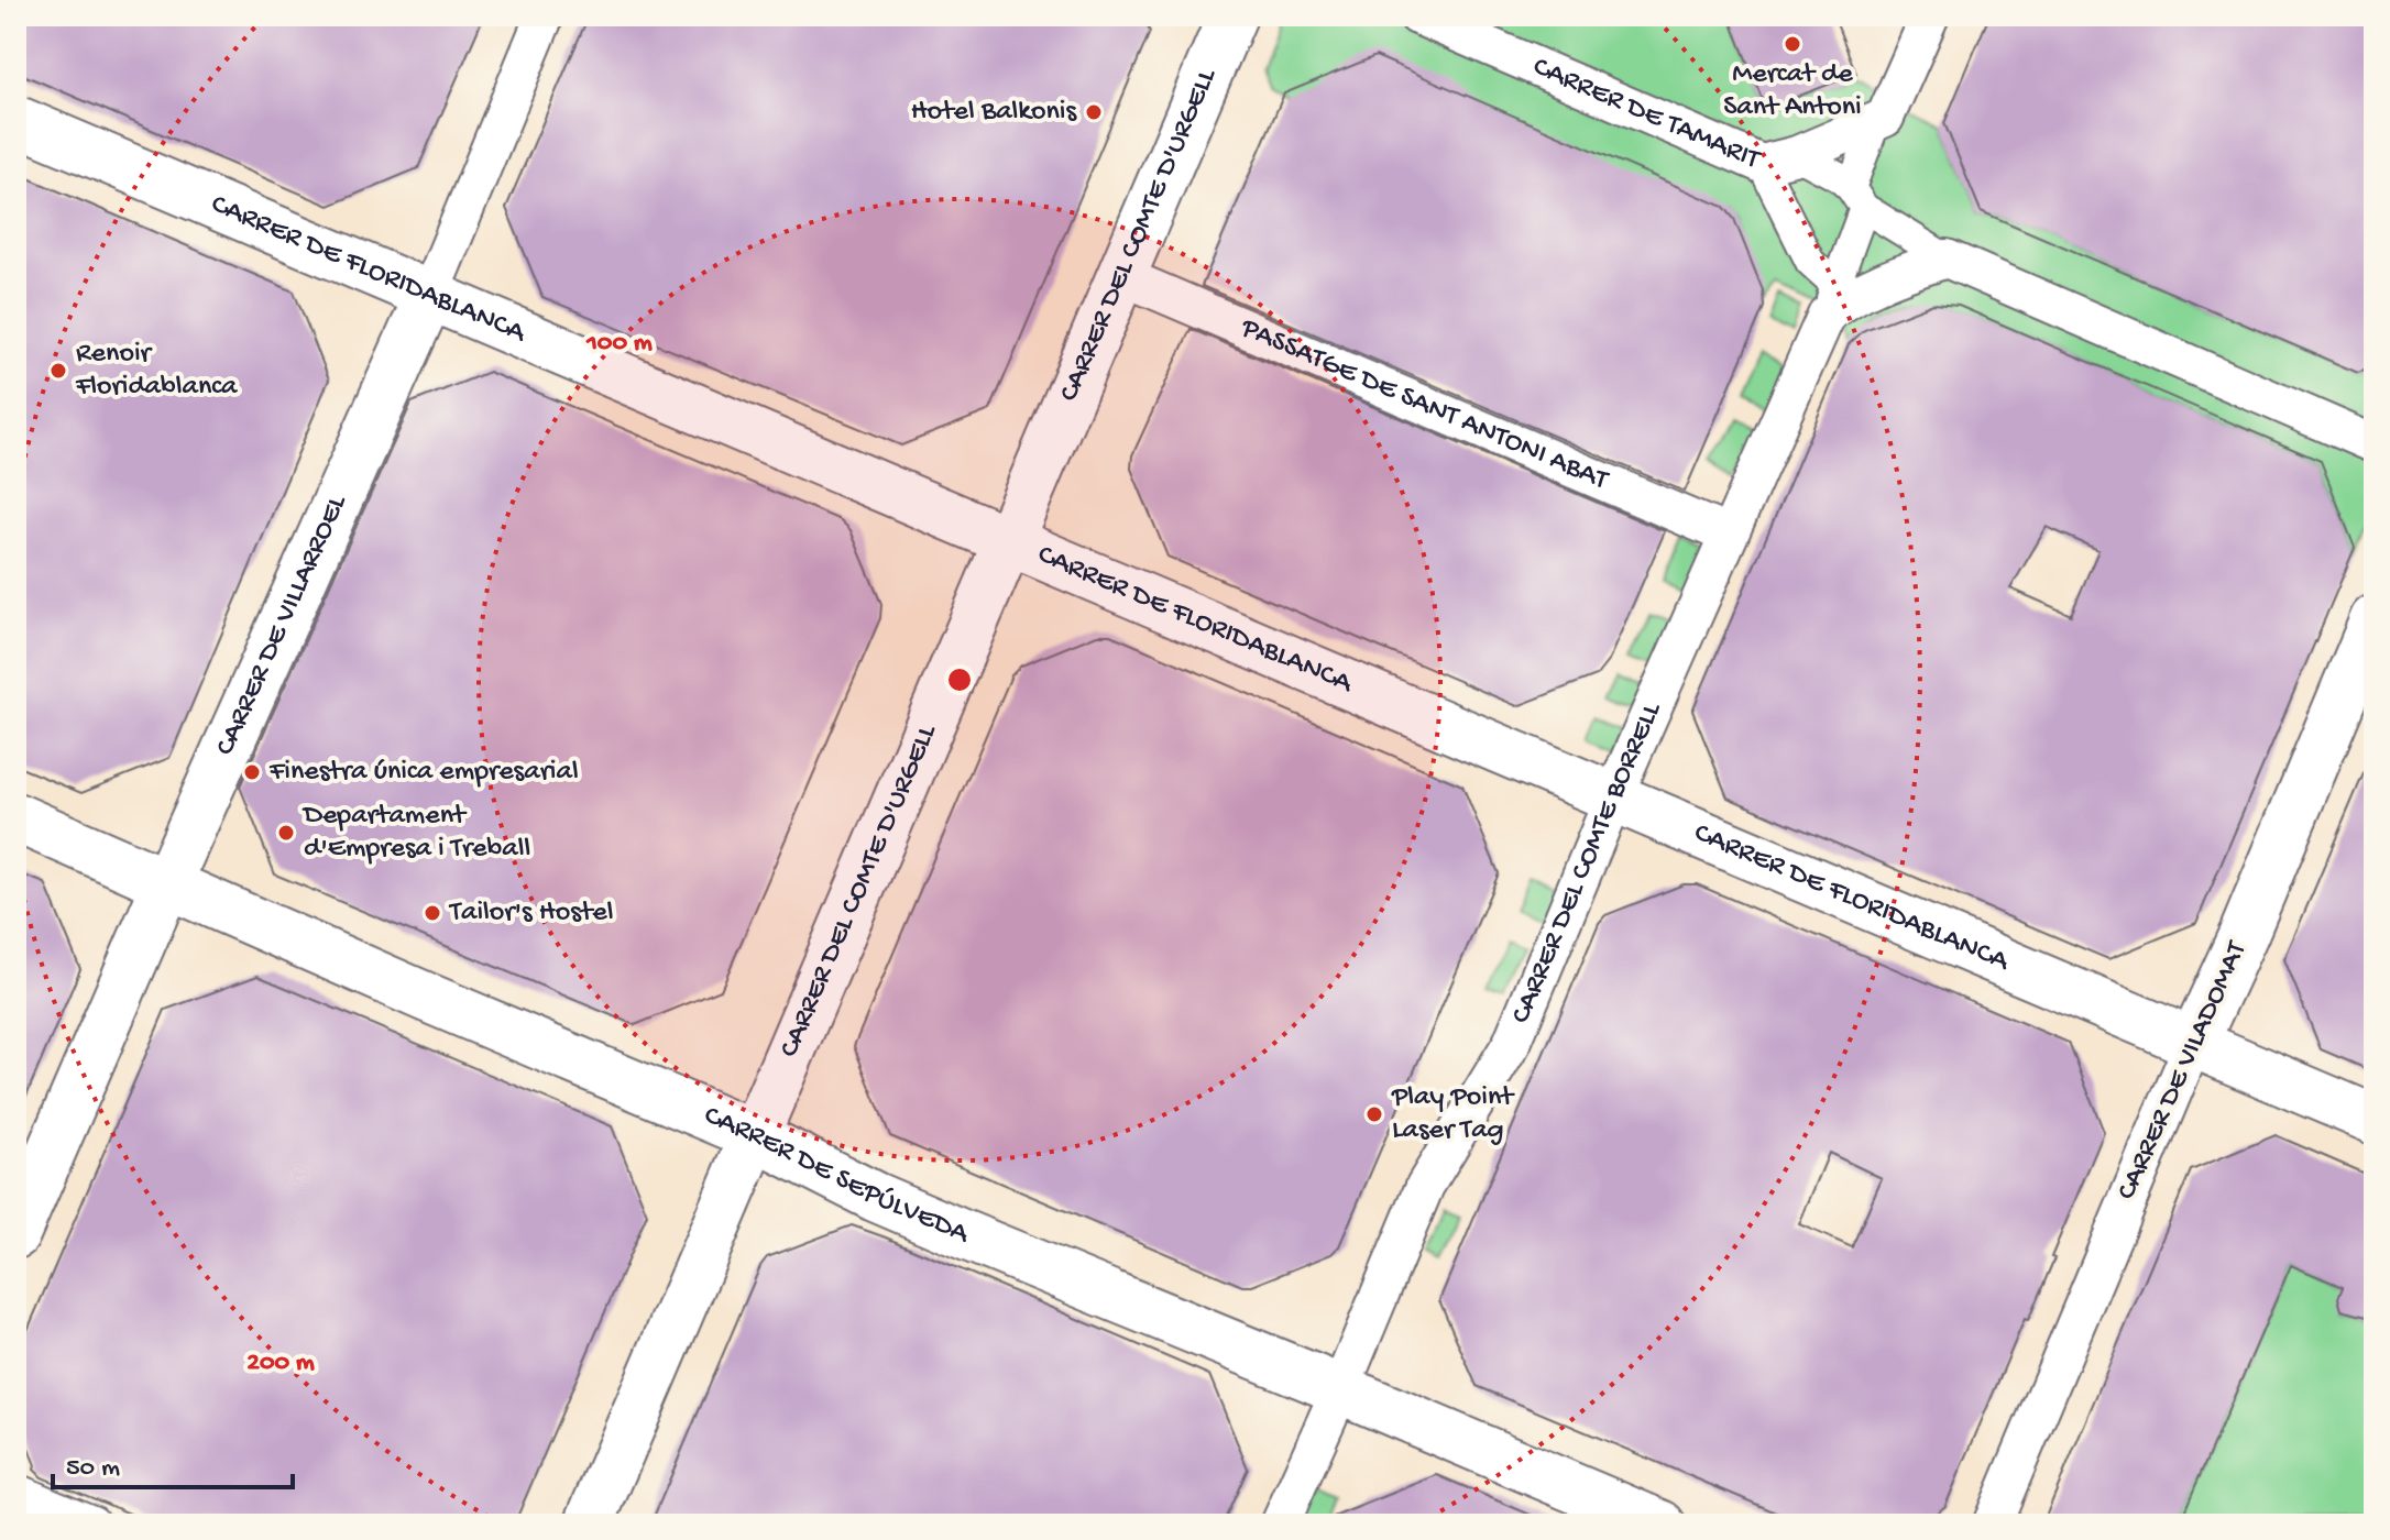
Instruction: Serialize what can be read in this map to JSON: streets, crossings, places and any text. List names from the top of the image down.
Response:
{
  "streets": {
    "street": [
      "CARRER DE TAMARIT",
      "CARRER DEL COMTE D'URGELL",
      "CARRER DE FLORIDABLANCA",
      "PASSATGE DE SANT ANTONI ABAT",
      "CARRER DE VILLARROEL",
      "CARRER DEL COMTE BORRELL",
      "CARRER DE VILADOMAT",
      "CARRER DE SEPÚLVEDA"
    ]
  },
  "crossings": [
    ["CARRER DEL COMTE D'URGELL", "CARRER DE FLORIDABLANCA"],
    ["CARRER DEL COMTE D'URGELL", "PASSATGE DE SANT ANTONI ABAT"],
    ["CARRER DEL COMTE D'URGELL", "CARRER DE SEPÚLVEDA"],
    ["CARRER DE FLORIDABLANCA", "CARRER DE VILLARROEL"],
    ["CARRER DE FLORIDABLANCA", "CARRER DEL COMTE BORRELL"],
    ["CARRER DE FLORIDABLANCA", "CARRER DE VILADOMAT"],
    ["PASSATGE DE SANT ANTONI ABAT", "CARRER DEL COMTE BORRELL"],
    ["CARRER DE VILLARROEL", "CARRER DE SEPÚLVEDA"],
    ["CARRER DEL COMTE BORRELL", "CARRER DE SEPÚLVEDA"]
  ],
  "places": [
    "Mercat de Sant Antoni",
    "Hotel Balkonis",
    "Renoir Floridablanca",
    "Finestra única empresarial",
    "Departament d'Empresa i Treball",
    "Tailor's Hostel",
    "Play Point Laser Tag"
  ],
  "scale_bar": "50 m",
  "rings": ["100 m", "200 m"]
}
